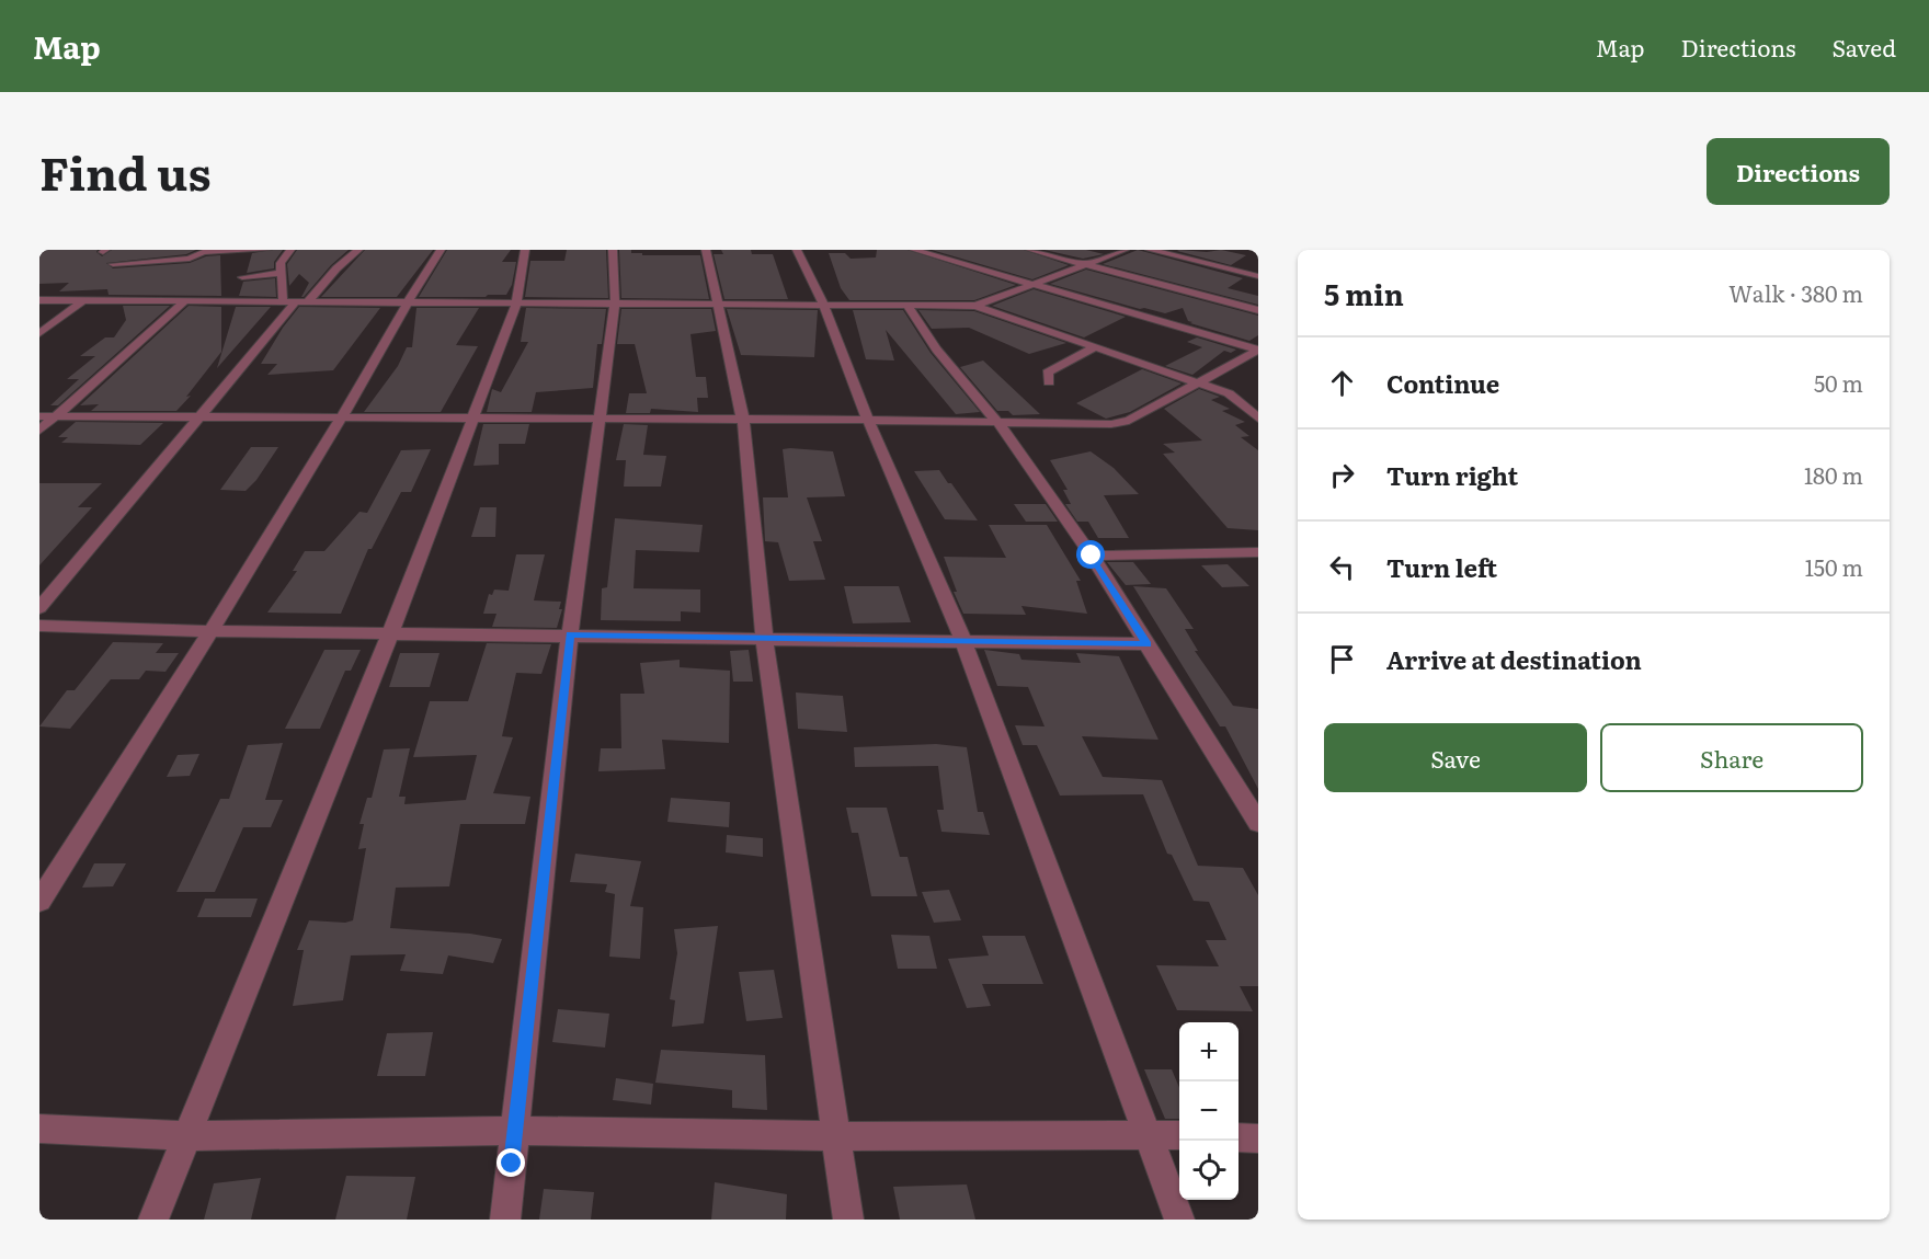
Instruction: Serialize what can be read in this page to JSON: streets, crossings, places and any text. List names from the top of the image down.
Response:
{
  "page": {
    "header": "Map",
    "nav": ["Map", "Directions", "Saved"],
    "title": "Find us",
    "buttons": [
      "Directions",
      ["Save", "Share"]
    ],
    "heading": ["5 min", "Walk · 380 m"],
    "list": [
      ["Continue", "50 m"],
      ["Turn right", "180 m"],
      ["Turn left", "150 m"],
      "Arrive at destination"
    ],
    "map_buttons": ["+", "−"]
  }
}
